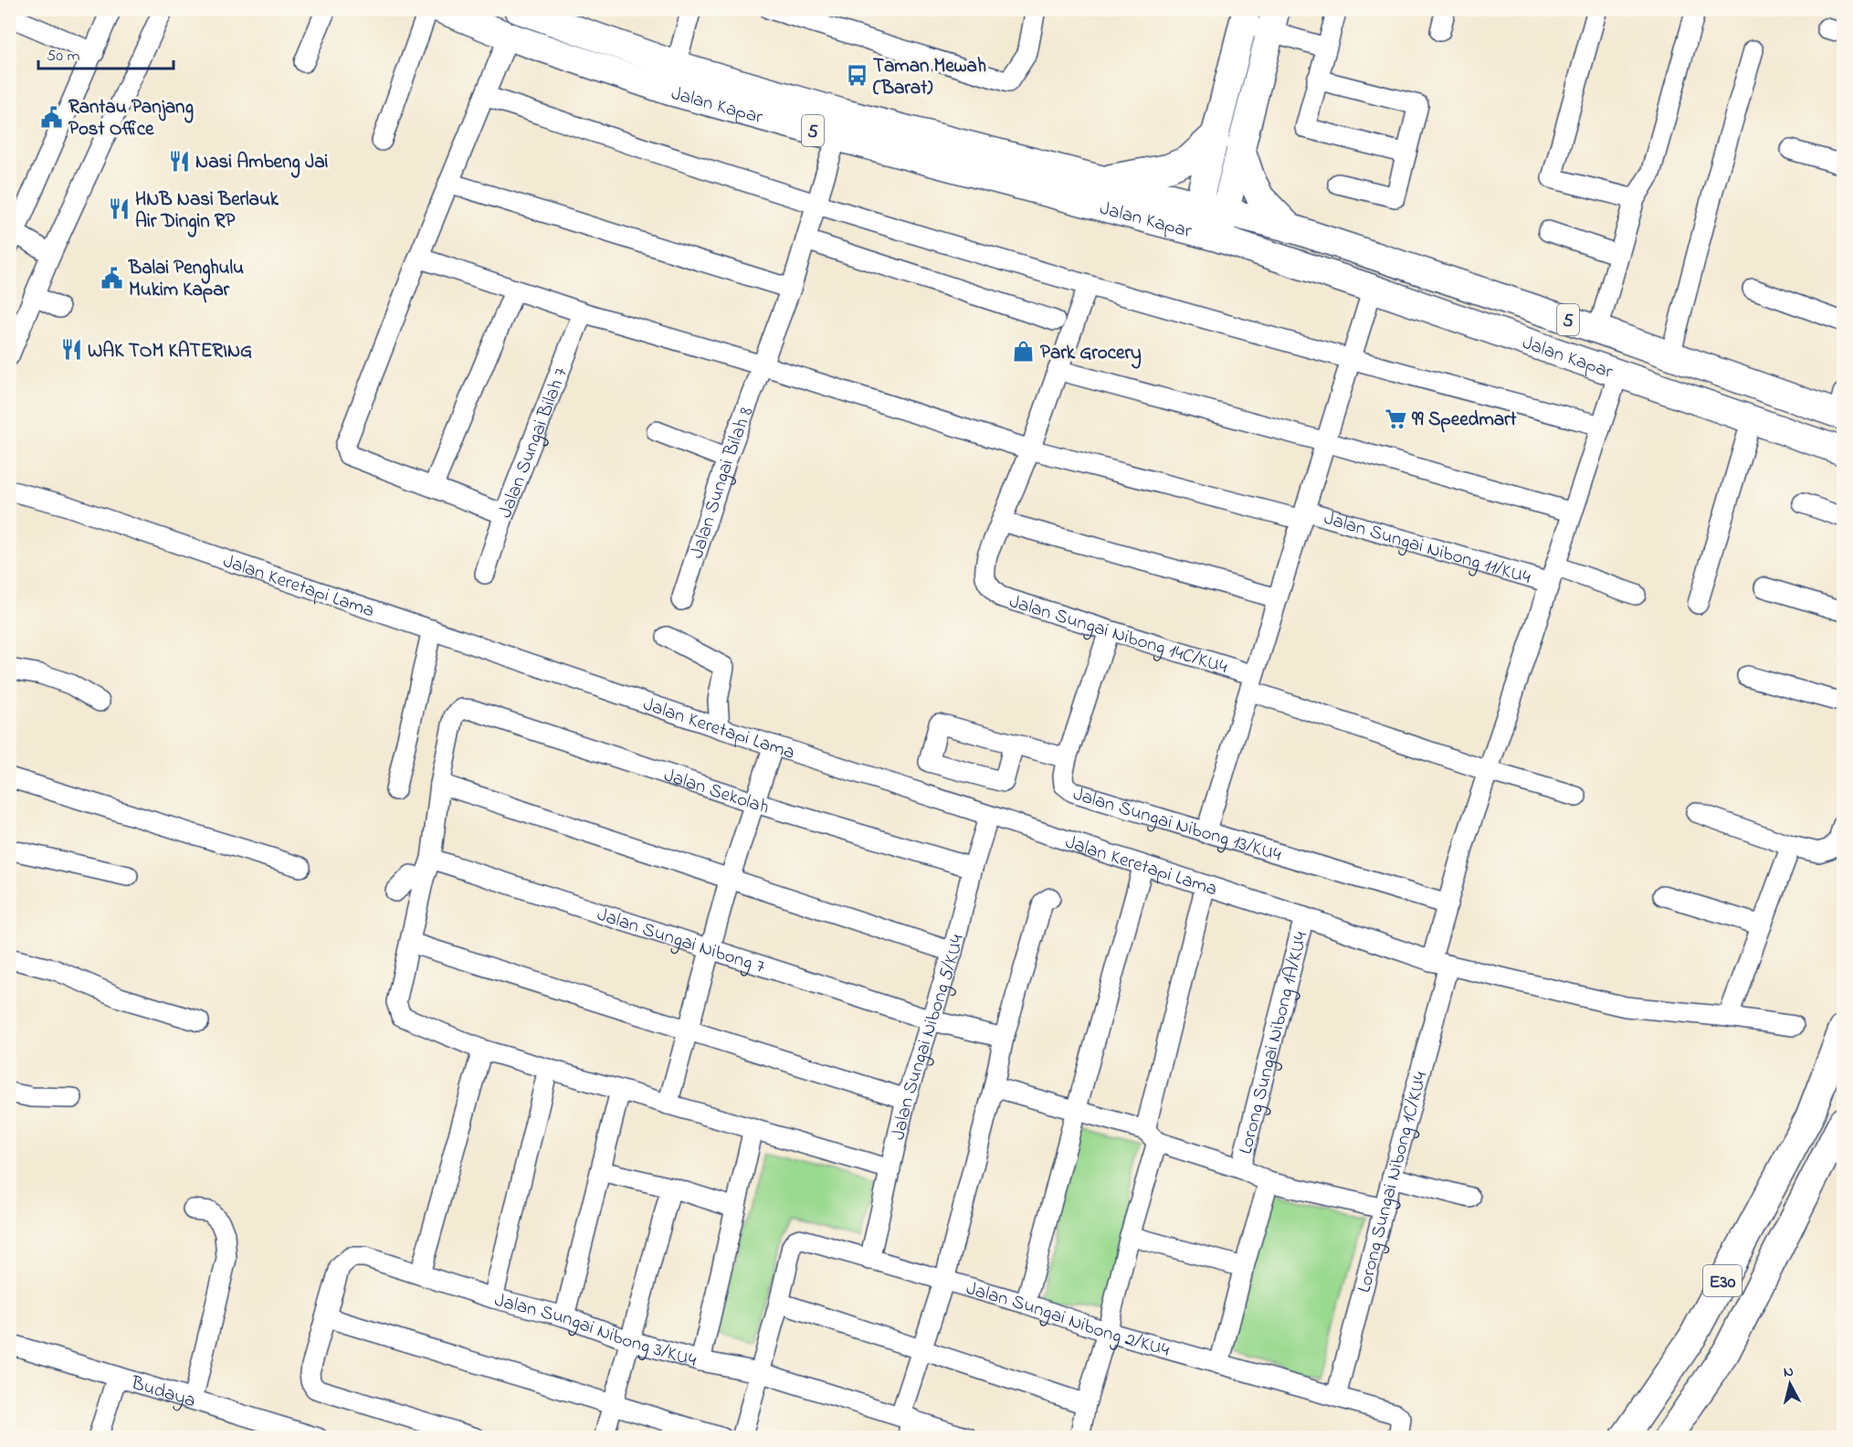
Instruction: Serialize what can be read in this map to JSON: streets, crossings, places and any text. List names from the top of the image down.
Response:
{
  "streets": {
    "highway": ["Jalan Kapar", "5", "E30"],
    "street": [
      "Jalan Sungai Bilah 7",
      "Jalan Sungai Bilah 8",
      "Jalan Sungai Nibong 11/KU4",
      "Jalan Keretapi Lama",
      "Jalan Sungai Nibong 14C/KU4",
      "Jalan Sekolah",
      "Jalan Sungai Nibong 13/KU4",
      "Jalan Sungai Nibong 7",
      "Jalan Sungai Nibong 5/KU4",
      "Lorong Sungai Nibong 1A/KU4",
      "Lorong Sungai Nibong 1C/KU4",
      "Jalan Sungai Nibong 2/KU4",
      "Jalan Sungai Nibong 3/KU4",
      "Budaya"
    ]
  },
  "crossings": [
    ["Jalan Kapar", "Jalan Sungai Bilah 8"],
    ["Jalan Kapar", "Lorong Sungai Nibong 1C/KU4"],
    ["Jalan Sungai Bilah 7", "Jalan Sungai Nibong 11/KU4"],
    ["Jalan Sungai Bilah 8", "Jalan Sungai Nibong 11/KU4"],
    ["Jalan Sungai Nibong 11/KU4", "Lorong Sungai Nibong 1C/KU4"],
    ["Jalan Keretapi Lama", "Jalan Sungai Nibong 5/KU4"],
    ["Jalan Keretapi Lama", "Lorong Sungai Nibong 1A/KU4"],
    ["Jalan Keretapi Lama", "Lorong Sungai Nibong 1C/KU4"],
    ["Jalan Sungai Nibong 14C/KU4", "Jalan Sungai Nibong 13/KU4"],
    ["Jalan Sungai Nibong 14C/KU4", "Lorong Sungai Nibong 1C/KU4"],
    ["Jalan Sekolah", "Jalan Sungai Nibong 5/KU4"],
    ["Jalan Sungai Nibong 13/KU4", "Lorong Sungai Nibong 1C/KU4"],
    ["Jalan Sungai Nibong 7", "Jalan Sungai Nibong 5/KU4"],
    ["Jalan Sungai Nibong 5/KU4", "Jalan Sungai Nibong 2/KU4"],
    ["Lorong Sungai Nibong 1C/KU4", "Jalan Sungai Nibong 2/KU4"]
  ],
  "places": {
    "bus stop": ["Taman Mewah (Barat)"],
    "public building": ["Rantau Panjang Post Office", "Balai Penghulu Mukim Kapar"],
    "restaurant": ["Nasi Ambeng Jai", "HNB Nasi Berlauk Air Dingin RP", "WAK TOM KATERING"],
    "shop": ["Park Grocery"],
    "supermarket": ["99 Speedmart"]
  },
  "scale_bar": "50 m",
  "north": "top"
}
